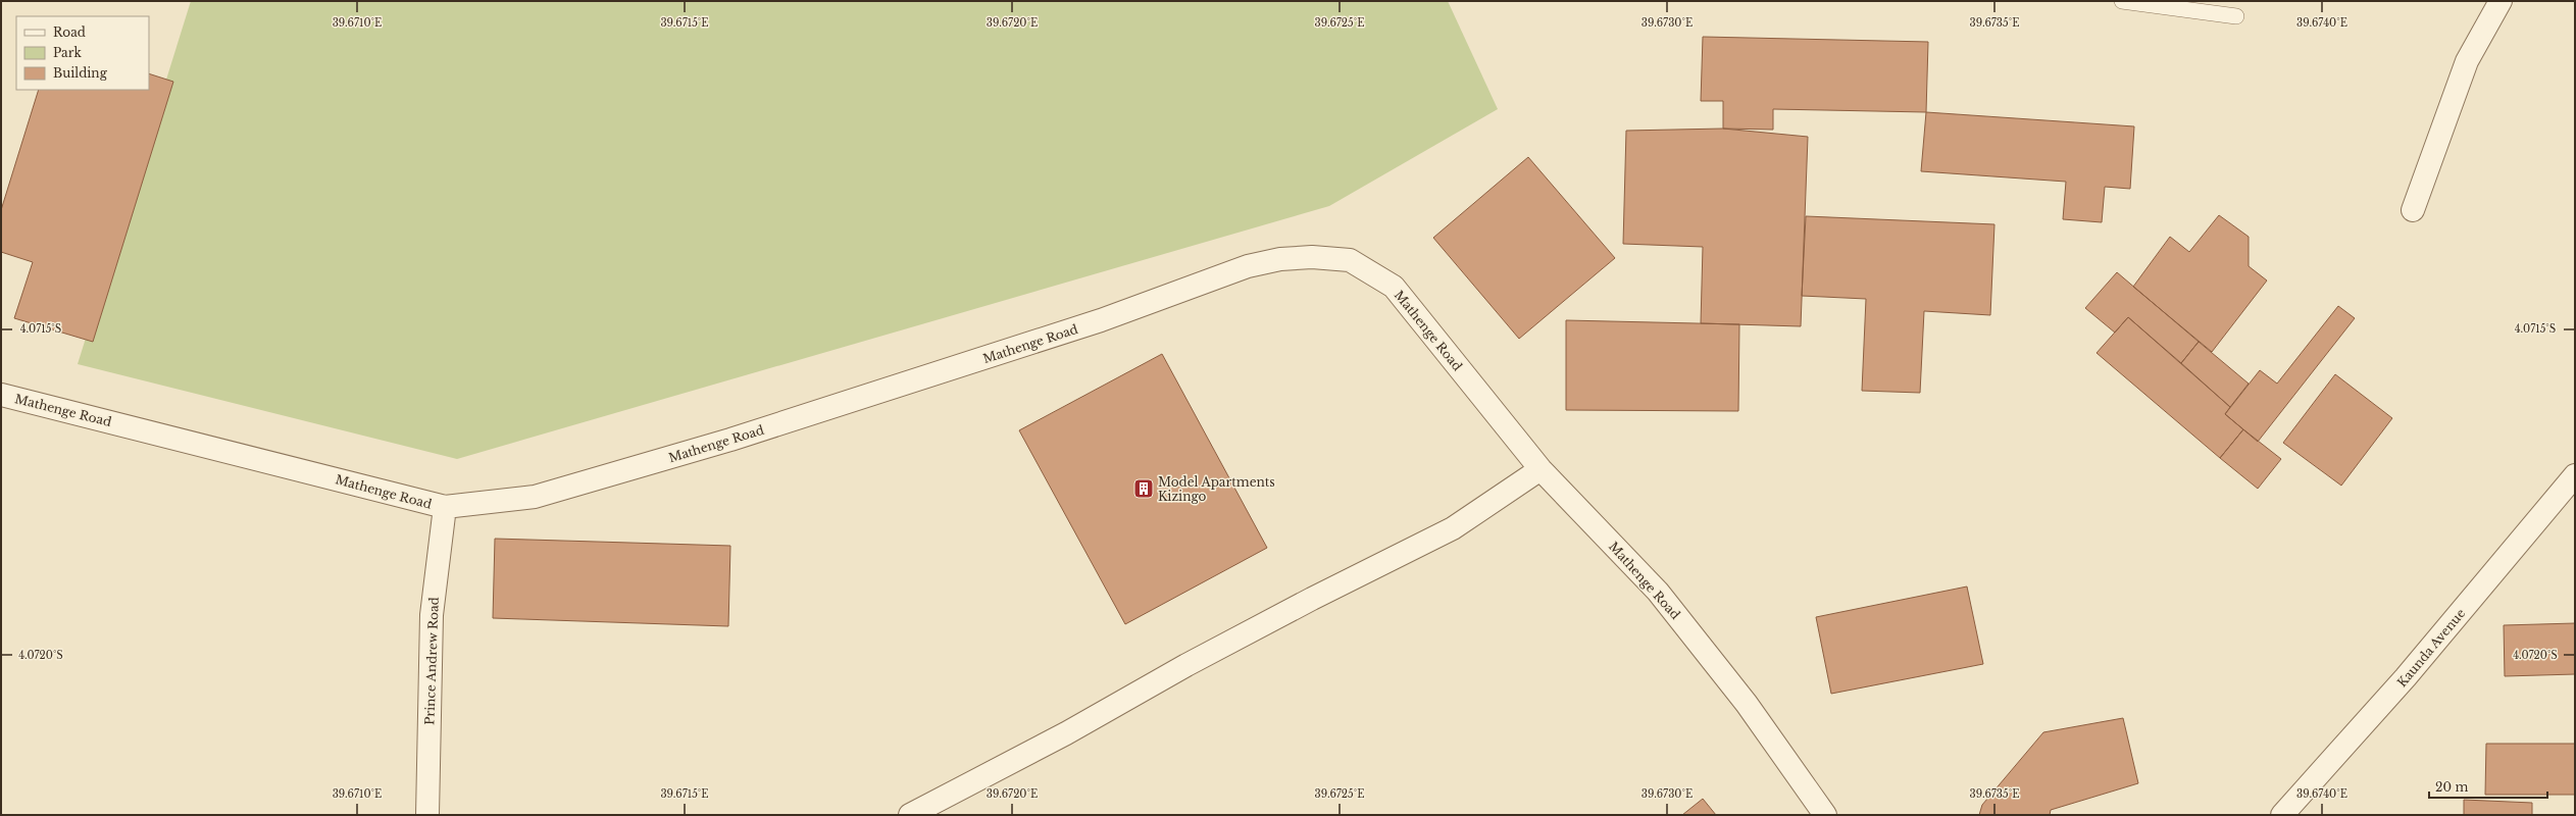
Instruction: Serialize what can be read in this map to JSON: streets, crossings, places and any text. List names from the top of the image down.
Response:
{
  "streets": {
    "street": ["Mathenge Road", "Kaunda Avenue", "Prince Andrew Road"]
  },
  "crossings": [
    ["Mathenge Road", "Prince Andrew Road"]
  ],
  "places": {
    "building": ["Model Apartments Kizingo"]
  },
  "legend": ["Road", "Park", "Building"],
  "scale_bar": "20 m",
  "coordinates": [
    "39.6710°E",
    "39.6715°E",
    "39.6720°E",
    "39.6725°E",
    "39.6730°E",
    "39.6735°E",
    "39.6740°E",
    "4.0715°S",
    "4.0720°S"
  ]
}
